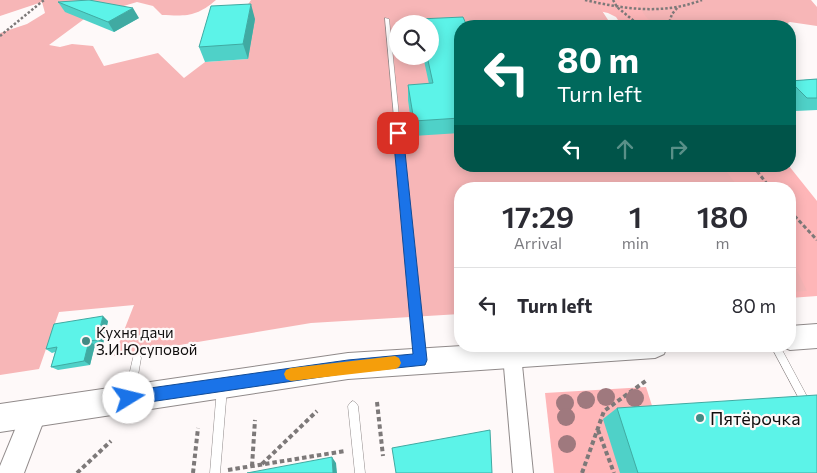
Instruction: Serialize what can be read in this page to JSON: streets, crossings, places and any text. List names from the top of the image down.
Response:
{
  "places": ["Кухня дачи З.И.Юсуповой", "Пятёрочка"],
  "page": {
    "turn": ["80 m", "Turn left"],
    "eta": [
      "17:29",
      "Arrival",
      "1",
      "min",
      "180",
      "m"
    ],
    "list": [
      {
        "name": "Turn left",
        "value": "80 m"
      }
    ]
  }
}
